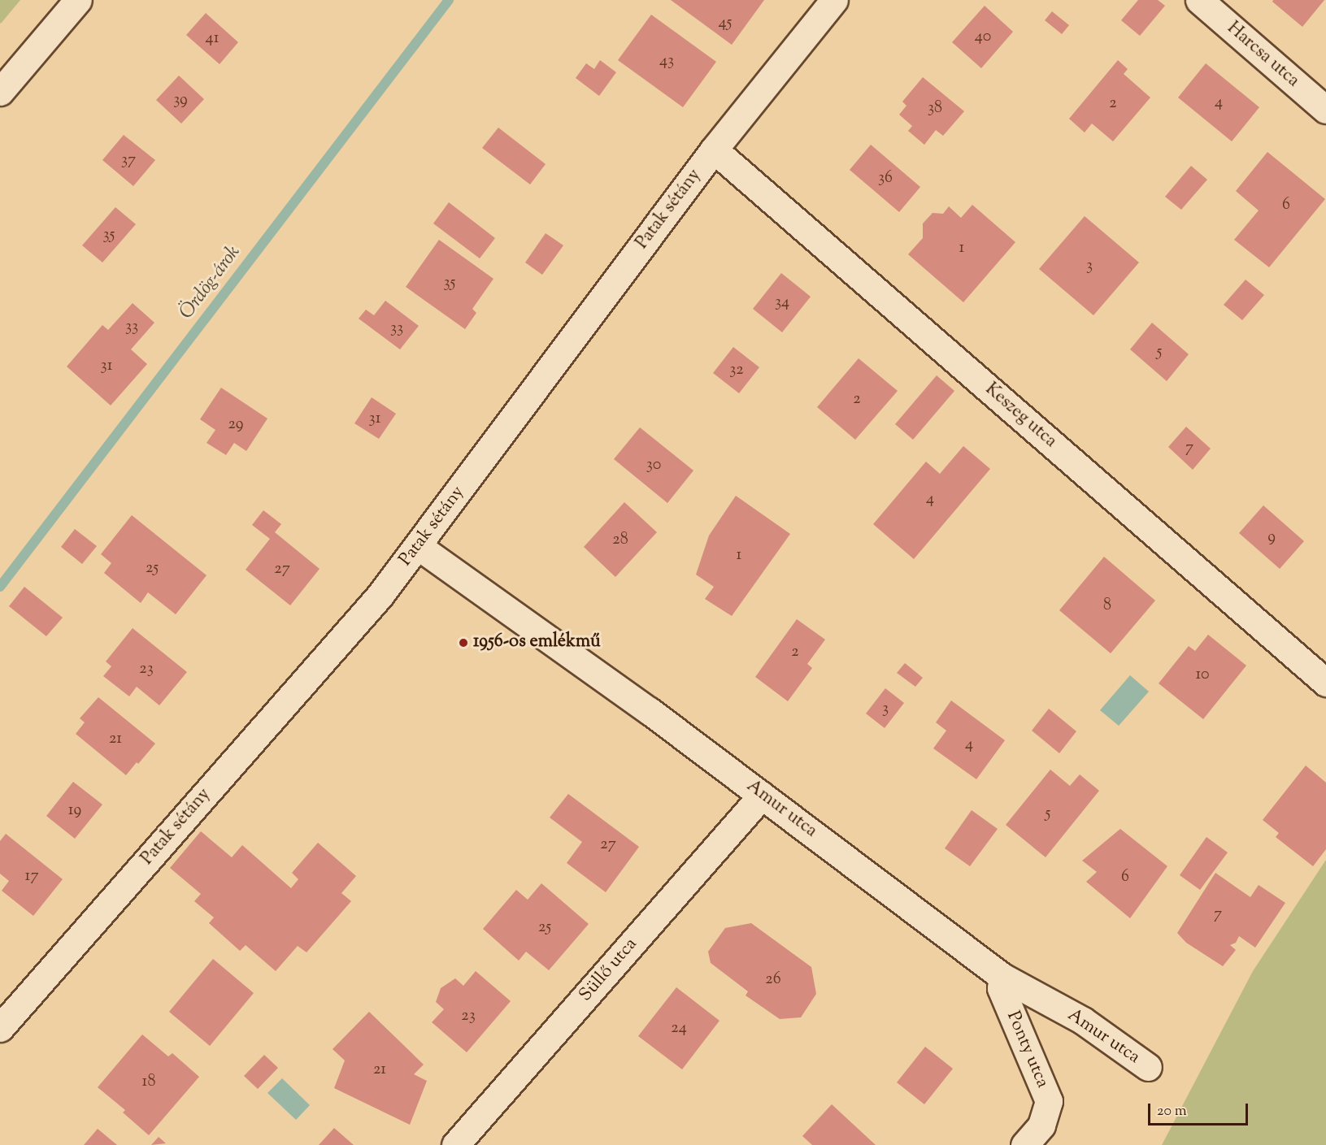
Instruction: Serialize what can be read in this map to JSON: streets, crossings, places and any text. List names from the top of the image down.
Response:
{
  "streets": {
    "street": [
      "Harcsa utca",
      "Patak sétány",
      "Keszeg utca",
      "Amur utca",
      "Süllő utca",
      "Ponty utca"
    ]
  },
  "crossings": [
    ["Patak sétány", "Keszeg utca"],
    ["Patak sétány", "Amur utca"],
    ["Amur utca", "Süllő utca"],
    ["Amur utca", "Ponty utca"]
  ],
  "water": ["Ördög-árok"],
  "places": ["1956-os emlékmű"],
  "house_numbers": [
    "45",
    "40",
    "41",
    "43",
    "39",
    "4",
    "2",
    "38",
    "37",
    "36",
    "6",
    "35",
    "1",
    "3",
    "35",
    "34",
    "33",
    "33",
    "5",
    "31",
    "32",
    "2",
    "31",
    "29",
    "7",
    "30",
    "4",
    "9",
    "28",
    "1",
    "25",
    "27",
    "8",
    "2",
    "23",
    "10",
    "3",
    "21",
    "4",
    "19",
    "5",
    "27",
    "17",
    "6",
    "7",
    "25",
    "26",
    "23",
    "24",
    "21",
    "18"
  ],
  "scale_bar": "20 m"
}
